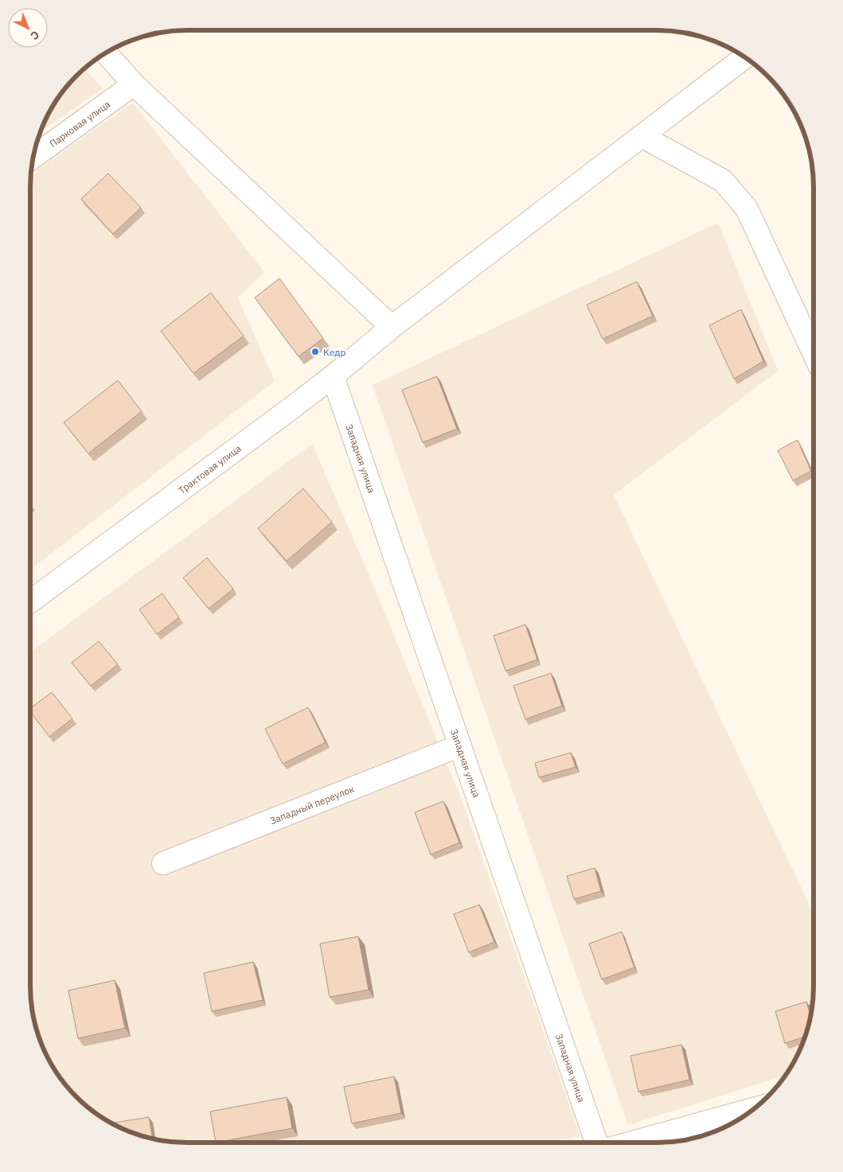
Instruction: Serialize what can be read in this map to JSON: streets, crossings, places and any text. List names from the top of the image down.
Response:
{
  "streets": {
    "street": [
      "Парковая улица",
      "Западная улица",
      "Трактовая улица",
      "Западный переулок"
    ]
  },
  "crossings": [
    ["Западная улица", "Трактовая улица"],
    ["Западная улица", "Западный переулок"]
  ],
  "places": ["Кедр"],
  "north": "bottom right"
}
